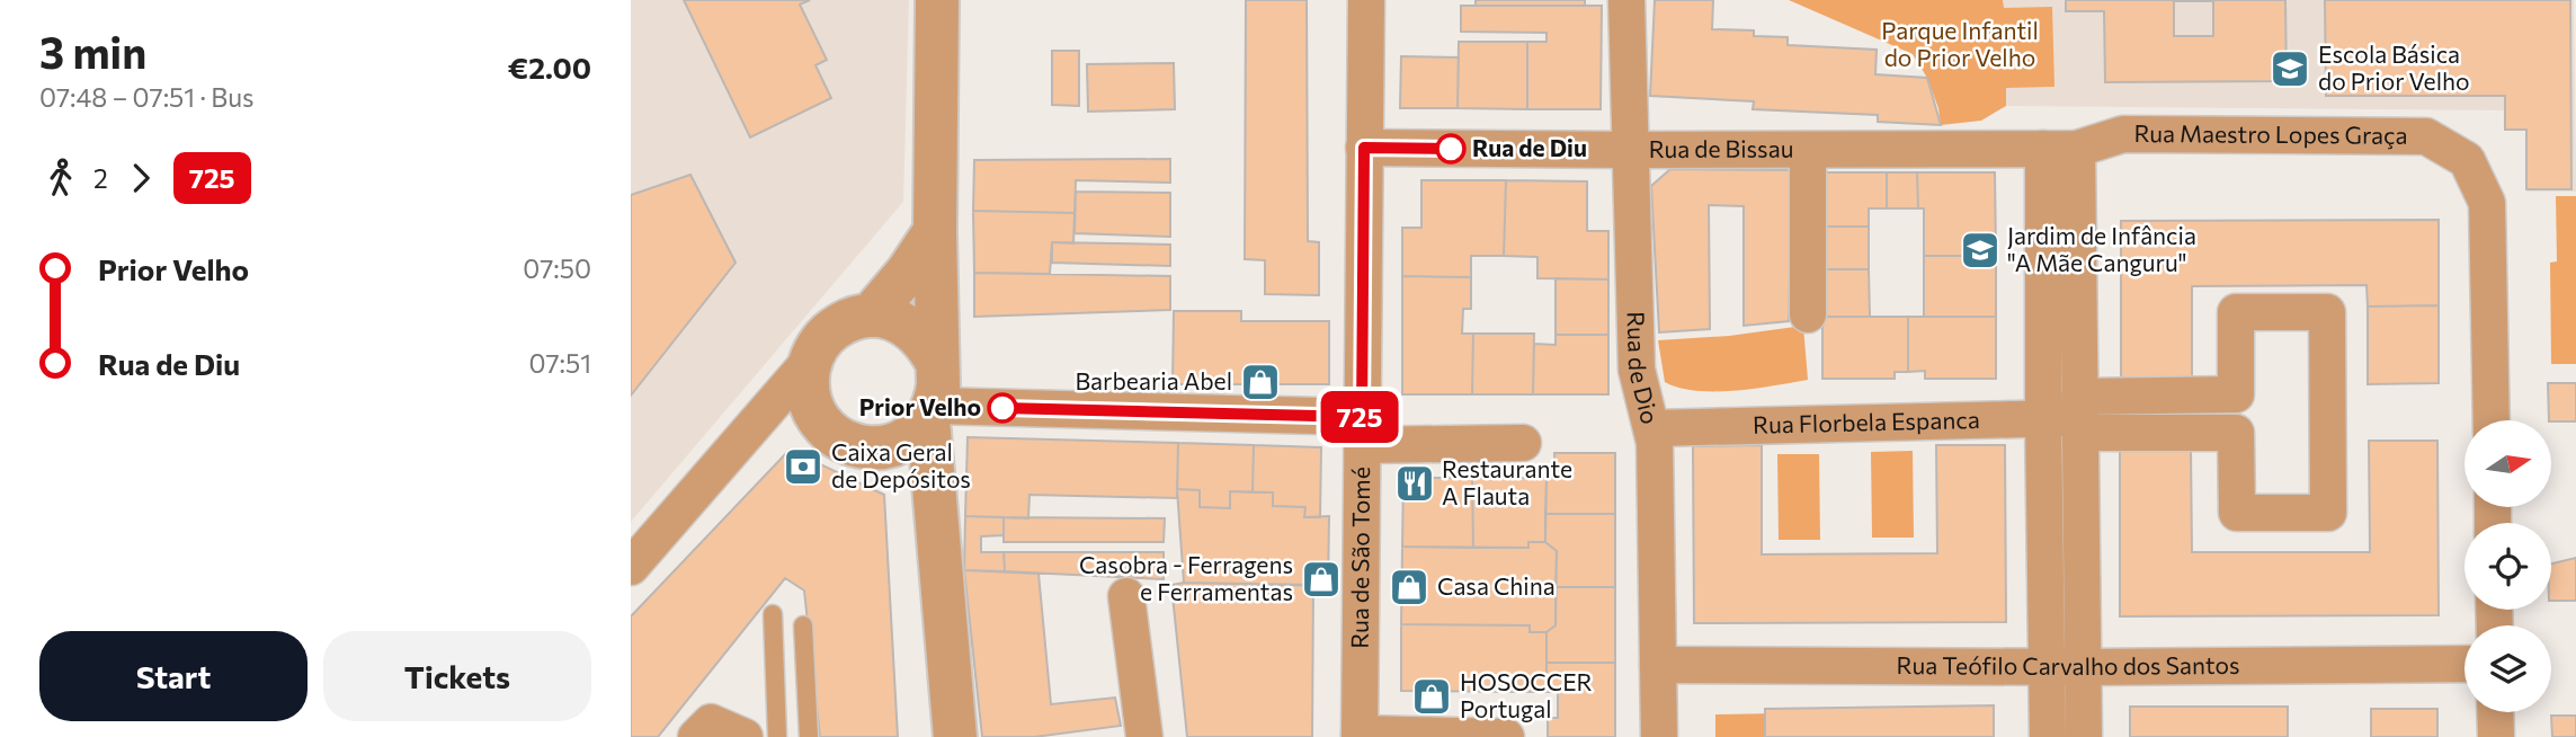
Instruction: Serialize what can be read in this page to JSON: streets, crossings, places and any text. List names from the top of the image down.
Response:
{
  "streets": {
    "street": [
      "Rua Maestro Lopes Graça",
      "Rua de Bissau",
      "Rua de Dio",
      "Rua Florbela Espanca",
      "Rua de São Tomé",
      "Rua Teófilo Carvalho dos Santos"
    ]
  },
  "crossings": [
    ["Rua Maestro Lopes Graça", "Rua de Bissau"],
    ["Rua de Bissau", "Rua de Dio"],
    ["Rua de Bissau", "Rua de São Tomé"],
    ["Rua de Dio", "Rua Florbela Espanca"],
    ["Rua de Dio", "Rua Teófilo Carvalho dos Santos"]
  ],
  "parks": ["Parque Infantil do Prior Velho"],
  "places": {
    "school or university": ["Escola Básica do Prior Velho", "Jardim de Infância \"A Mãe Canguru\""],
    "other": ["Rua de Diu", "Prior Velho"],
    "shop": [
      "Barbearia Abel",
      "Casobra - Ferragens e Ferramentas",
      "Casa China",
      "HOSOCCER Portugal"
    ],
    "bank": ["Caixa Geral de Depósitos"],
    "restaurant": ["Restaurante A Flauta"]
  },
  "lines": ["bus line 725"],
  "north": "right",
  "page": {
    "heading": ["3 min", "07:48 – 07:51 · Bus", "€2.00"],
    "on_map": "725",
    "legs": ["2", "725"],
    "list": [
      {
        "name": "Prior Velho",
        "value": "07:50"
      },
      {
        "name": "Rua de Diu",
        "value": "07:51"
      }
    ],
    "buttons": ["Start", "Tickets"]
  }
}
